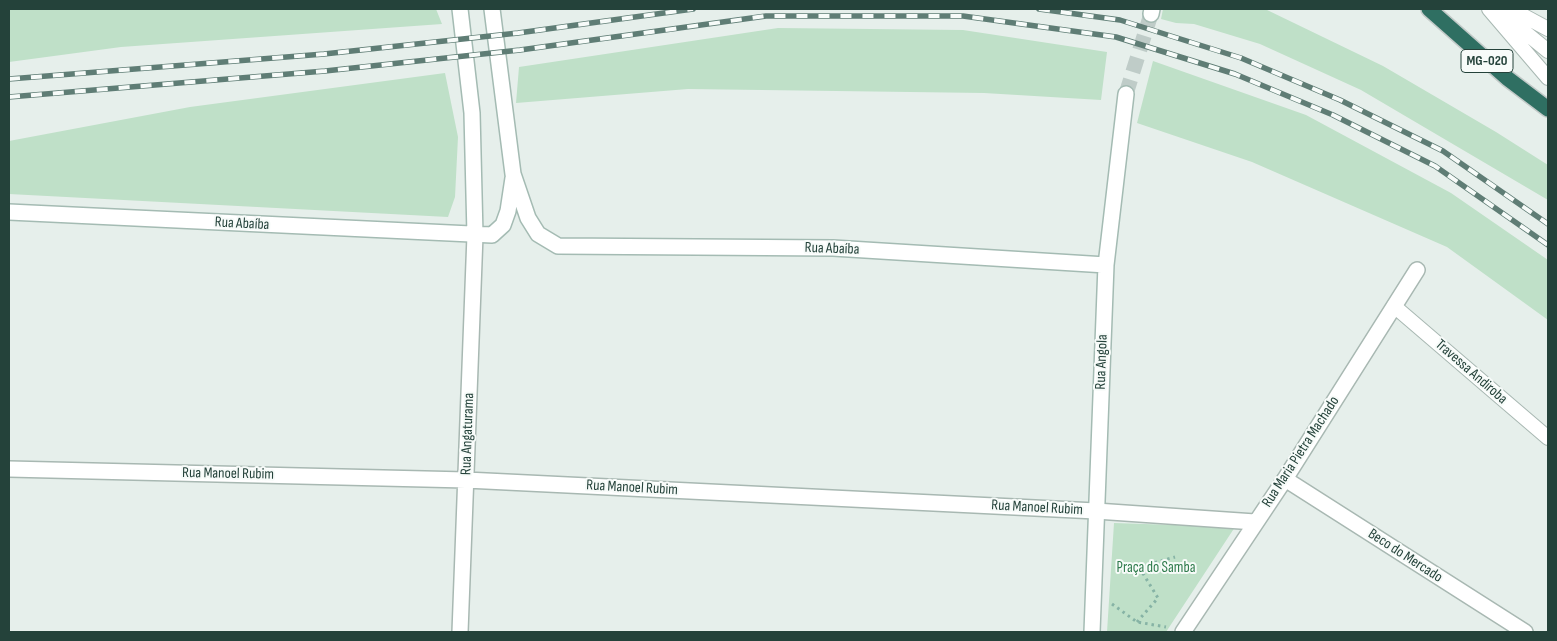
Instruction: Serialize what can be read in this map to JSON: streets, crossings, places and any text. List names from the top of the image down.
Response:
{
  "streets": {
    "highway": ["MG-020"],
    "street": [
      "Rua Abaíba",
      "Rua Angola",
      "Rua Angaturama",
      "Rua Maria Pietra Machado",
      "Rua Manoel Rubim",
      "Beco do Mercado"
    ],
    "lane": ["Travessa Andiroba"]
  },
  "crossings": [
    ["Rua Abaíba", "Rua Angola"],
    ["Rua Abaíba", "Rua Angaturama"],
    ["Rua Angola", "Rua Manoel Rubim"],
    ["Travessa Andiroba", "Rua Maria Pietra Machado"],
    ["Rua Angaturama", "Rua Manoel Rubim"],
    ["Rua Maria Pietra Machado", "Rua Manoel Rubim"],
    ["Rua Maria Pietra Machado", "Beco do Mercado"]
  ],
  "parks": ["Praça do Samba"]
}
